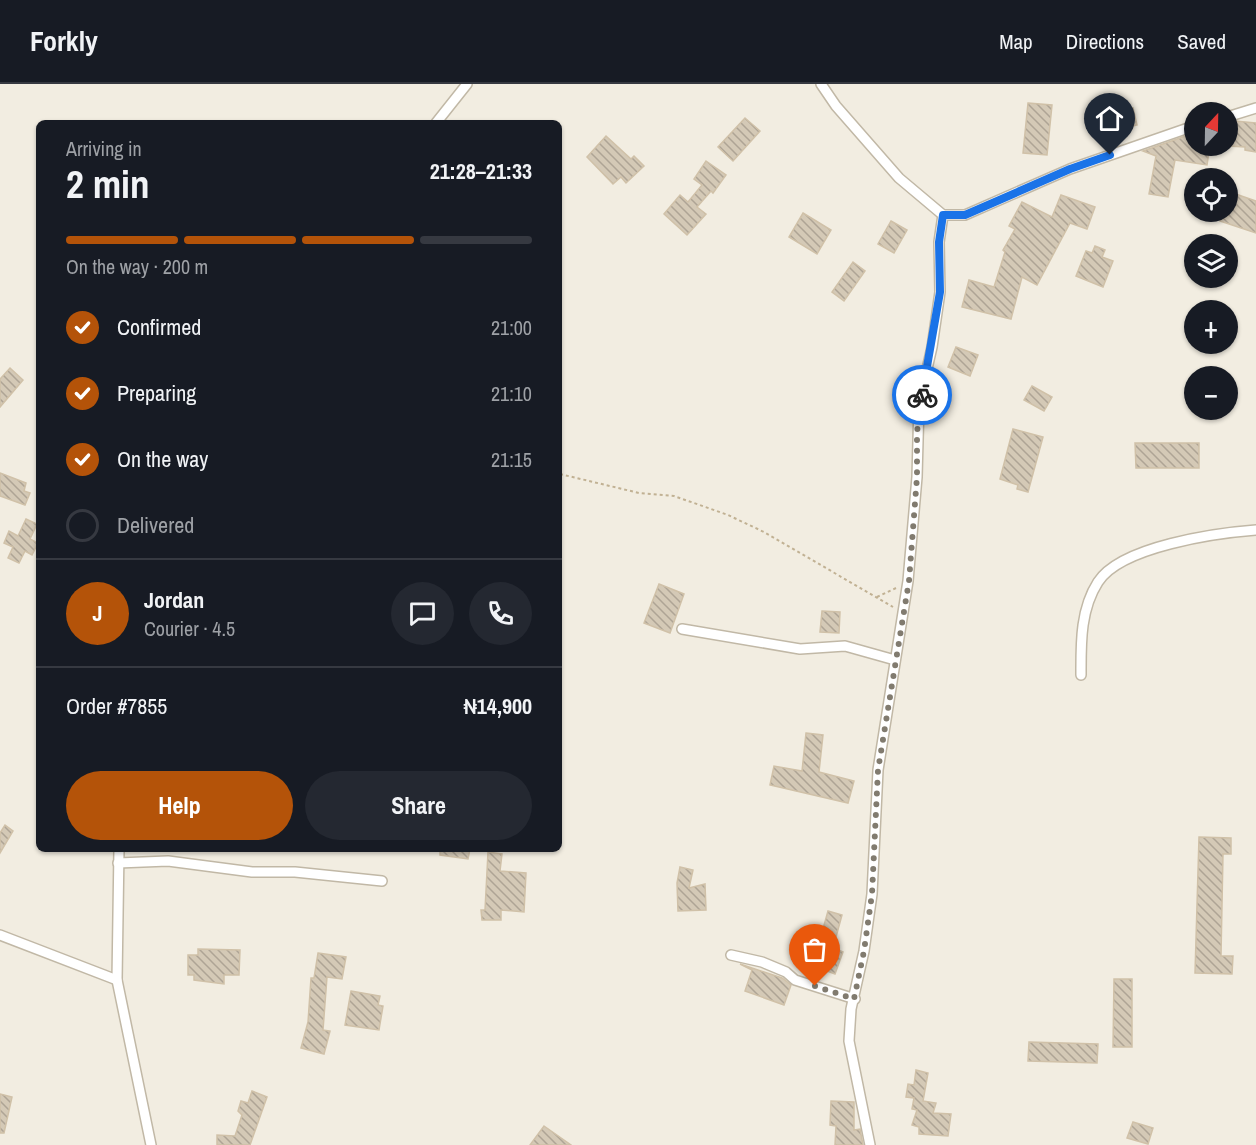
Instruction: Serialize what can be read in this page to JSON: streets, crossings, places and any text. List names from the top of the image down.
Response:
{
  "north": "top",
  "page": {
    "header": "Forkly",
    "nav": ["Map", "Directions", "Saved"],
    "map_buttons": ["+", "−"],
    "heading": ["2 min", "Arriving in", "21:28–21:33"],
    "panel": [
      "Jordan",
      "Courier · 4.5",
      "Order #7855",
      "₦14,900"
    ],
    "bar": "On the way · 200 m",
    "list": [
      ["Confirmed", "21:00"],
      ["Preparing", "21:10"],
      ["On the way", "21:15"],
      "Delivered"
    ],
    "round": "J",
    "buttons": ["Help", "Share"]
  }
}
